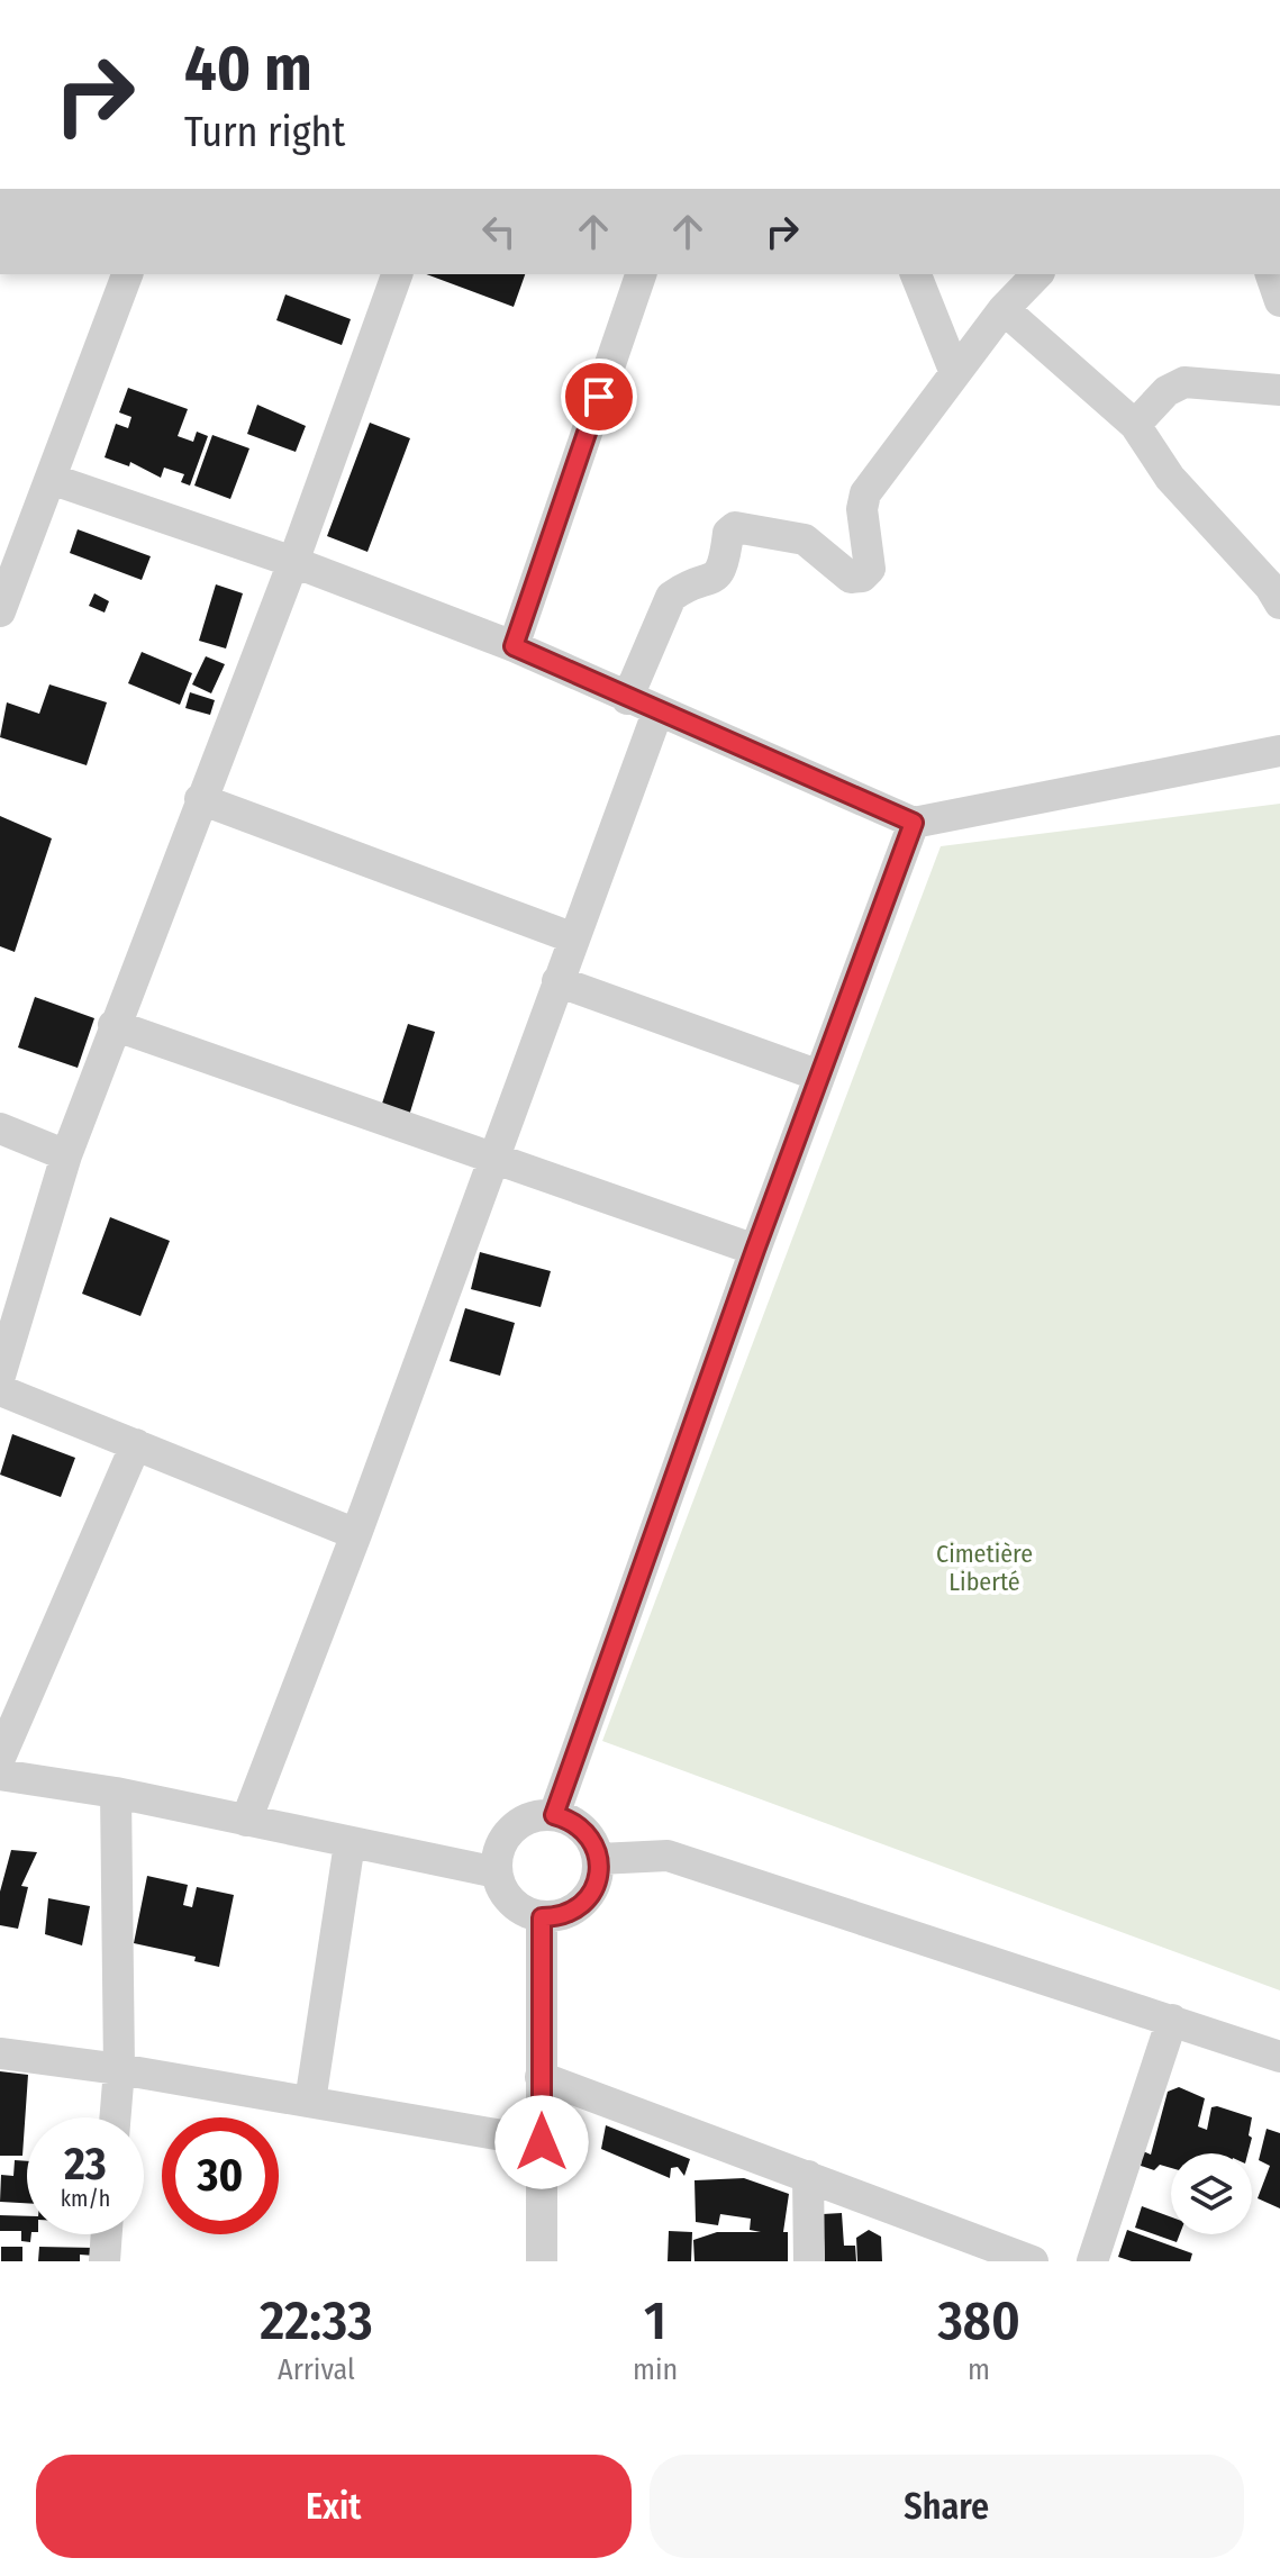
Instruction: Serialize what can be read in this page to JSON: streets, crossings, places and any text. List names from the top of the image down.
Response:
{
  "parks": ["Cimetière Liberté"],
  "page": {
    "turn": ["40 m", "Turn right"],
    "speed": "23 km/h",
    "limit": "30",
    "eta": [
      "22:33",
      "Arrival",
      "1",
      "min",
      "380",
      "m"
    ],
    "buttons": ["Exit", "Share"]
  }
}
